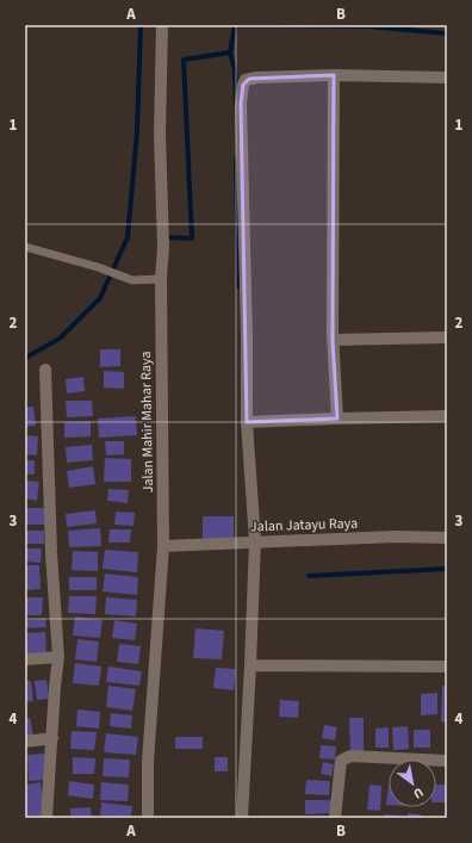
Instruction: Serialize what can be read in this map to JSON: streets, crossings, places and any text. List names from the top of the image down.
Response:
{
  "streets": {
    "street": ["Jalan Mahir Mahar Raya", "Jalan Jatayu Raya"]
  },
  "crossings": [
    ["Jalan Mahir Mahar Raya", "Jalan Jatayu Raya"]
  ],
  "north": "bottom right",
  "grid": {
    "columns": ["A", "B"],
    "rows": [
      "1",
      "2",
      "3",
      "4"
    ]
  }
}
